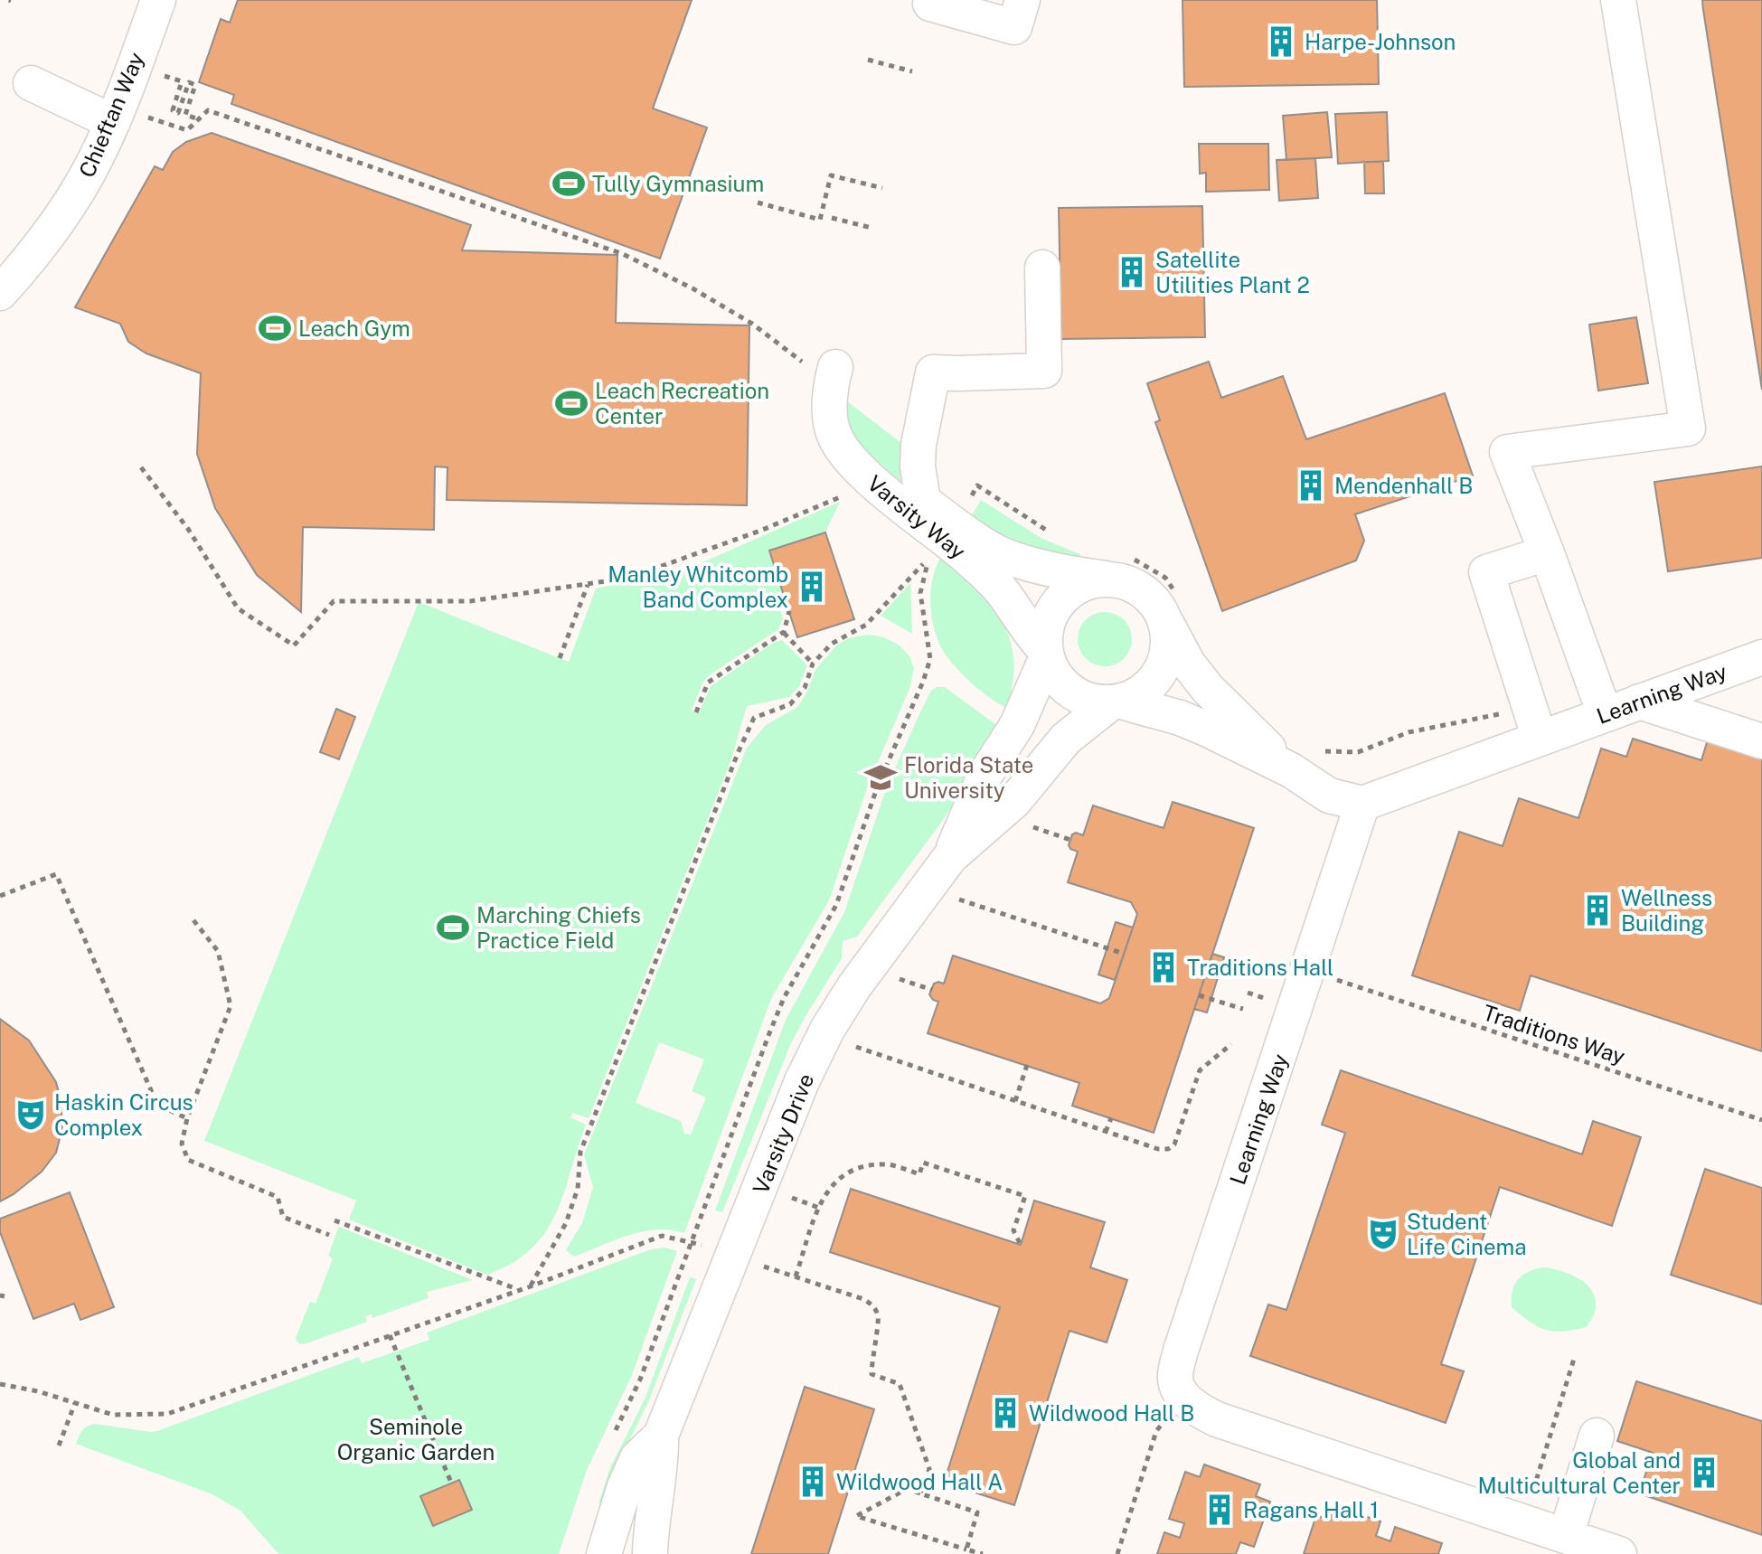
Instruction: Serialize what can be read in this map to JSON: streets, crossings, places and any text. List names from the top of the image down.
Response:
{
  "streets": {
    "street": [
      "Chieftan Way",
      "Varsity Way",
      "Learning Way",
      "Varsity Drive"
    ],
    "path": ["Traditions Way"]
  },
  "crossings": [
    ["Varsity Way", "Varsity Drive"]
  ],
  "parks": ["Seminole Organic Garden"],
  "places": {
    "building": [
      "Harpe-Johnson",
      "Satellite Utilities Plant 2",
      "Mendenhall B",
      "Manley Whitcomb Band Complex",
      "Wellness Building",
      "Traditions Hall",
      "Wildwood Hall B",
      "Global and Multicultural Center",
      "Wildwood Hall A",
      "Ragans Hall 1"
    ],
    "sports": [
      "Tully Gymnasium",
      "Leach Gym",
      "Leach Recreation Center",
      "Marching Chiefs Practice Field"
    ],
    "school or university": ["Florida State University"],
    "theatre": ["Haskin Circus Complex", "Student Life Cinema"]
  }
}
